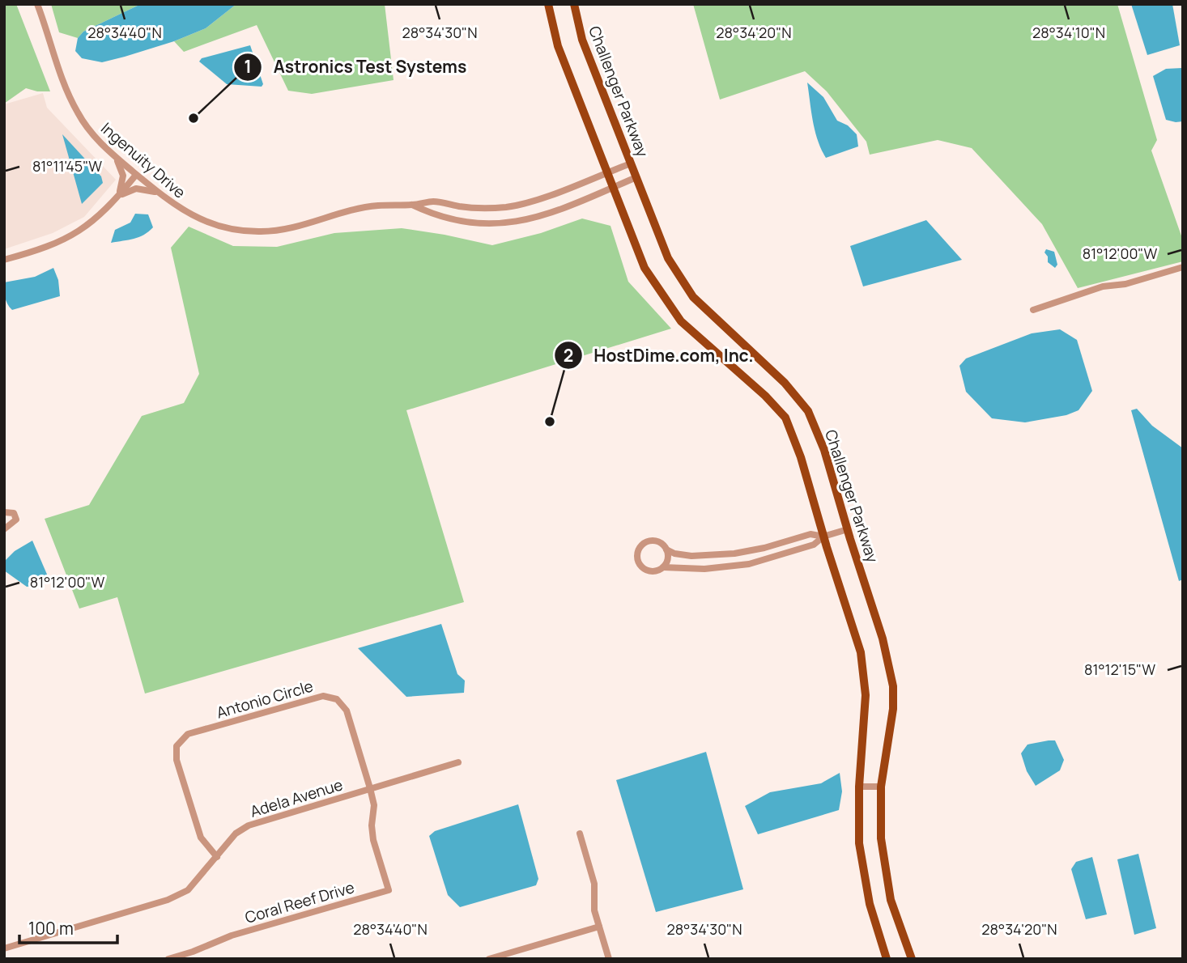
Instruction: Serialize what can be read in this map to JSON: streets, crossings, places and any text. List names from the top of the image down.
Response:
{
  "streets": {
    "main road": ["Challenger Parkway"],
    "street": [
      "Ingenuity Drive",
      "Antonio Circle",
      "Adela Avenue",
      "Coral Reef Drive"
    ]
  },
  "crossings": [
    ["Challenger Parkway", "Ingenuity Drive"],
    ["Antonio Circle", "Adela Avenue"],
    ["Antonio Circle", "Coral Reef Drive"]
  ],
  "places": ["Astronics Test Systems", "HostDime.com, Inc."],
  "scale_bar": "100 m",
  "coordinates": [
    "28°34'40\"N",
    "28°34'30\"N",
    "28°34'20\"N",
    "28°34'10\"N",
    "81°11'45\"W",
    "81°12'00\"W",
    "81°12'15\"W"
  ]
}
